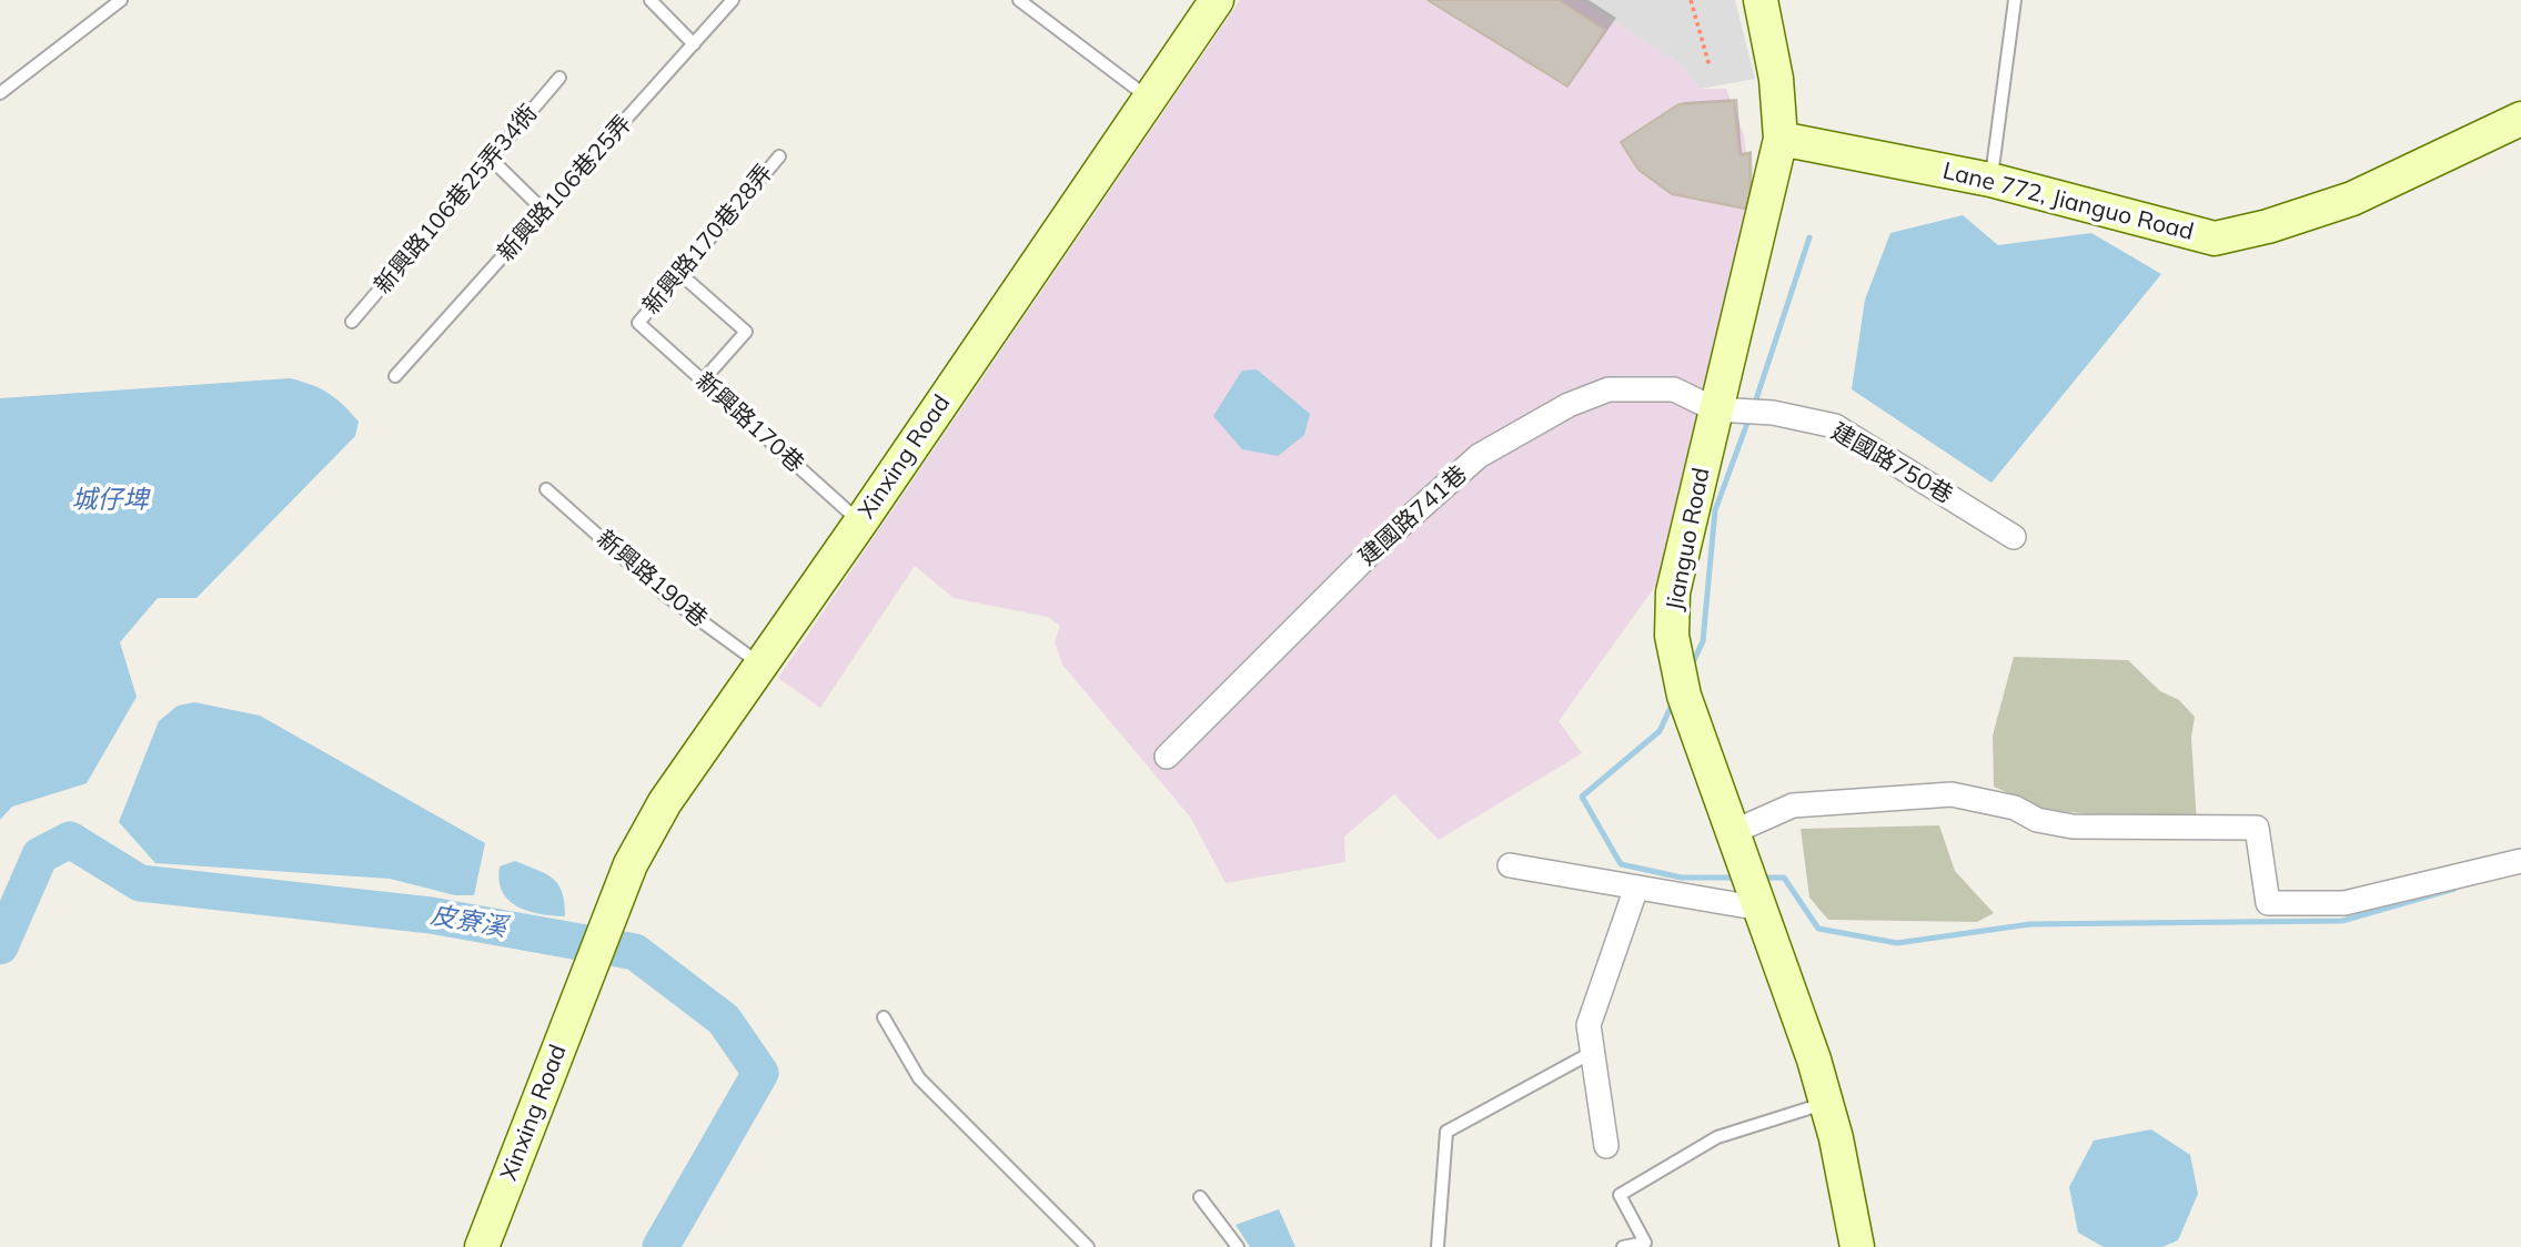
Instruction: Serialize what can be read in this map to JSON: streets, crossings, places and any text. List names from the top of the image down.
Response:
{
  "streets": {
    "street": [
      "Lane 772, Jianguo Road",
      "Xinxing Road",
      "建國路750巷",
      "建國路741巷",
      "Jianguo Road"
    ],
    "lane": [
      "新興路106巷25弄",
      "新興路106巷25弄34衖",
      "新興路170巷28弄",
      "新興路170巷",
      "新興路190巷"
    ]
  },
  "crossings": [
    ["Lane 772, Jianguo Road", "Jianguo Road"],
    ["新興路170巷28弄", "新興路170巷"],
    ["新興路170巷", "Xinxing Road"],
    ["Xinxing Road", "新興路190巷"],
    ["建國路750巷", "建國路741巷"],
    ["建國路750巷", "Jianguo Road"],
    ["建國路741巷", "Jianguo Road"]
  ],
  "water": ["城仔埤", "皮寮溪"]
}
